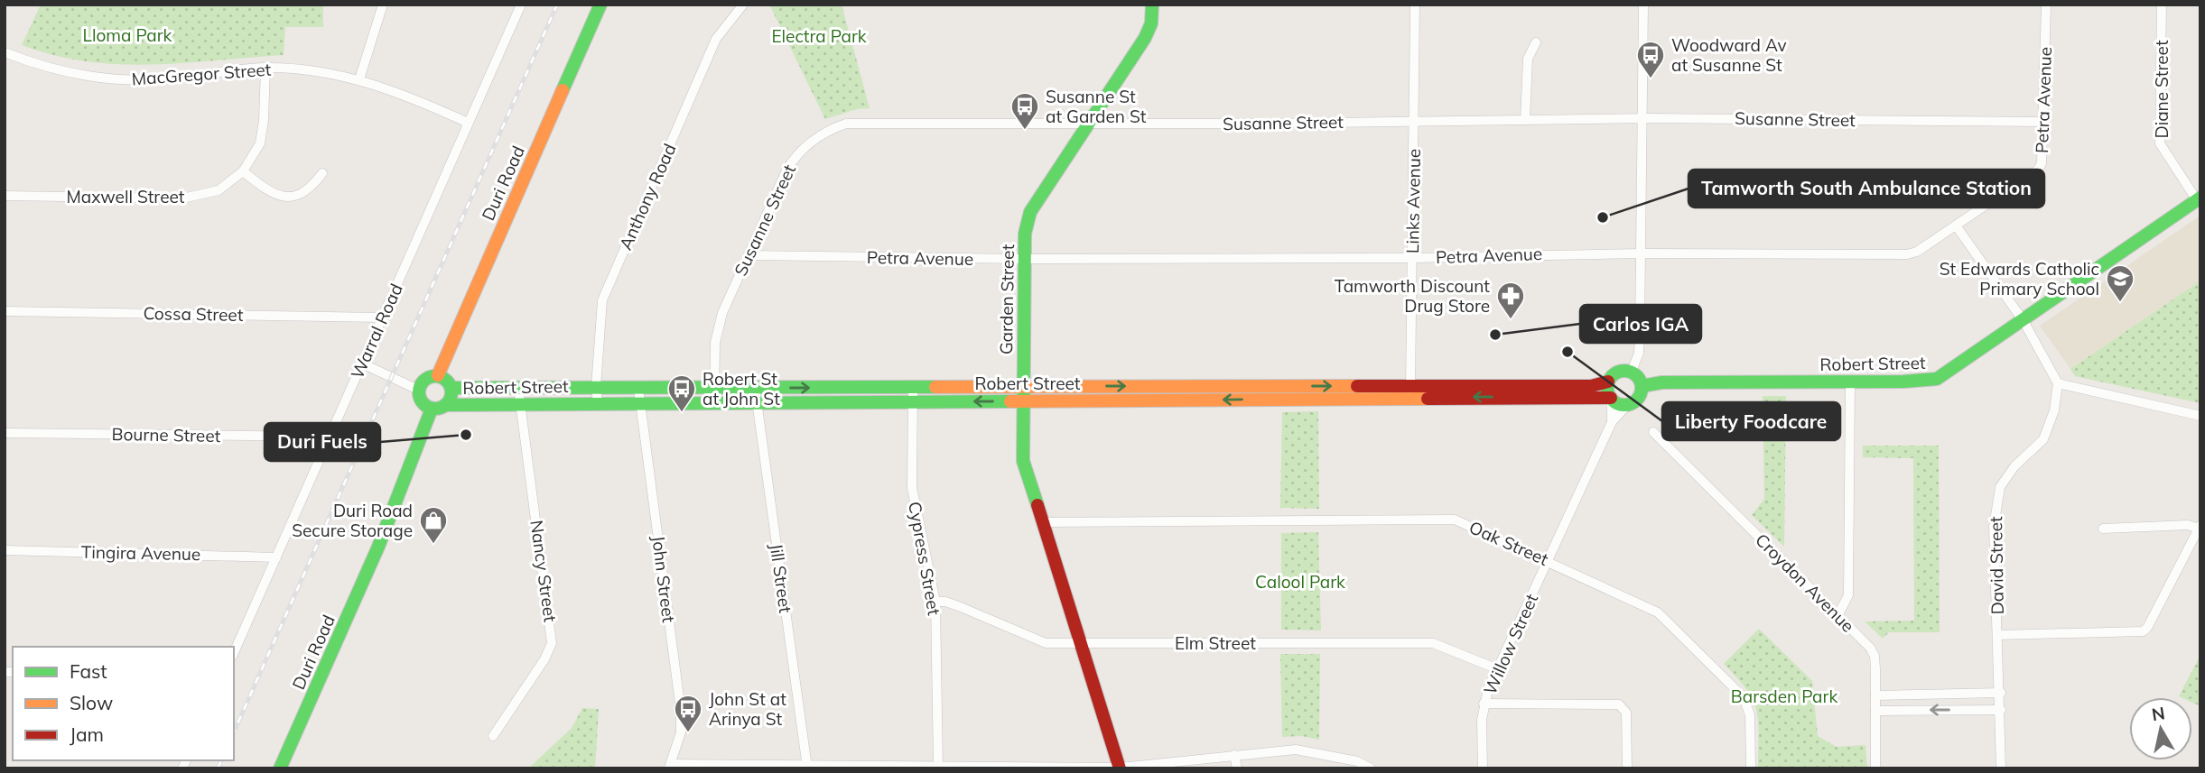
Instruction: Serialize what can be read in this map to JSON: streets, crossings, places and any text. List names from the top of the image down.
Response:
{
  "streets": {
    "street": [
      "MacGregor Street",
      "Diane Street",
      "Petra Avenue",
      "Susanne Street",
      "Duri Road",
      "Maxwell Street",
      "Anthony Road",
      "Links Avenue",
      "Garden Street",
      "Cossa Street",
      "Warral Road",
      "Robert Street",
      "Bourne Street",
      "Oak Street",
      "Tingira Avenue",
      "Cypress Street",
      "David Street",
      "Nancy Street",
      "Jill Street",
      "John Street",
      "Croydon Avenue",
      "Elm Street",
      "Willow Street"
    ]
  },
  "crossings": [
    ["MacGregor Street", "Maxwell Street"],
    ["MacGregor Street", "Warral Road"],
    ["Diane Street", "Robert Street"],
    ["Petra Avenue", "Susanne Street"],
    ["Petra Avenue", "Links Avenue"],
    ["Petra Avenue", "Garden Street"],
    ["Susanne Street", "Links Avenue"],
    ["Susanne Street", "Garden Street"],
    ["Susanne Street", "Robert Street"],
    ["Duri Road", "Robert Street"],
    ["Anthony Road", "Robert Street"],
    ["Links Avenue", "Robert Street"],
    ["Garden Street", "Robert Street"],
    ["Garden Street", "Oak Street"],
    ["Garden Street", "Elm Street"],
    ["Cossa Street", "Warral Road"],
    ["Warral Road", "Bourne Street"],
    ["Warral Road", "Tingira Avenue"],
    ["Robert Street", "Cypress Street"],
    ["Robert Street", "Nancy Street"],
    ["Robert Street", "Jill Street"],
    ["Robert Street", "John Street"],
    ["Robert Street", "Willow Street"],
    ["Oak Street", "Willow Street"],
    ["Cypress Street", "Elm Street"],
    ["Elm Street", "Willow Street"]
  ],
  "parks": [
    "Lloma Park",
    "Electra Park",
    "Calool Park",
    "Barsden Park"
  ],
  "places": {
    "bus stop": [
      "Woodward Av at Susanne St",
      "Susanne St at Garden St",
      "Robert St at John St",
      "John St at Arinya St"
    ],
    "other": [
      "Tamworth South Ambulance Station",
      "Carlos IGA",
      "Liberty Foodcare",
      "Duri Fuels"
    ],
    "school or university": ["St Edwards Catholic Primary School"],
    "pharmacy": ["Tamworth Discount Drug Store"],
    "shop": ["Duri Road Secure Storage"]
  },
  "legend": ["Fast", "Slow", "Jam"],
  "north": "top"
}
